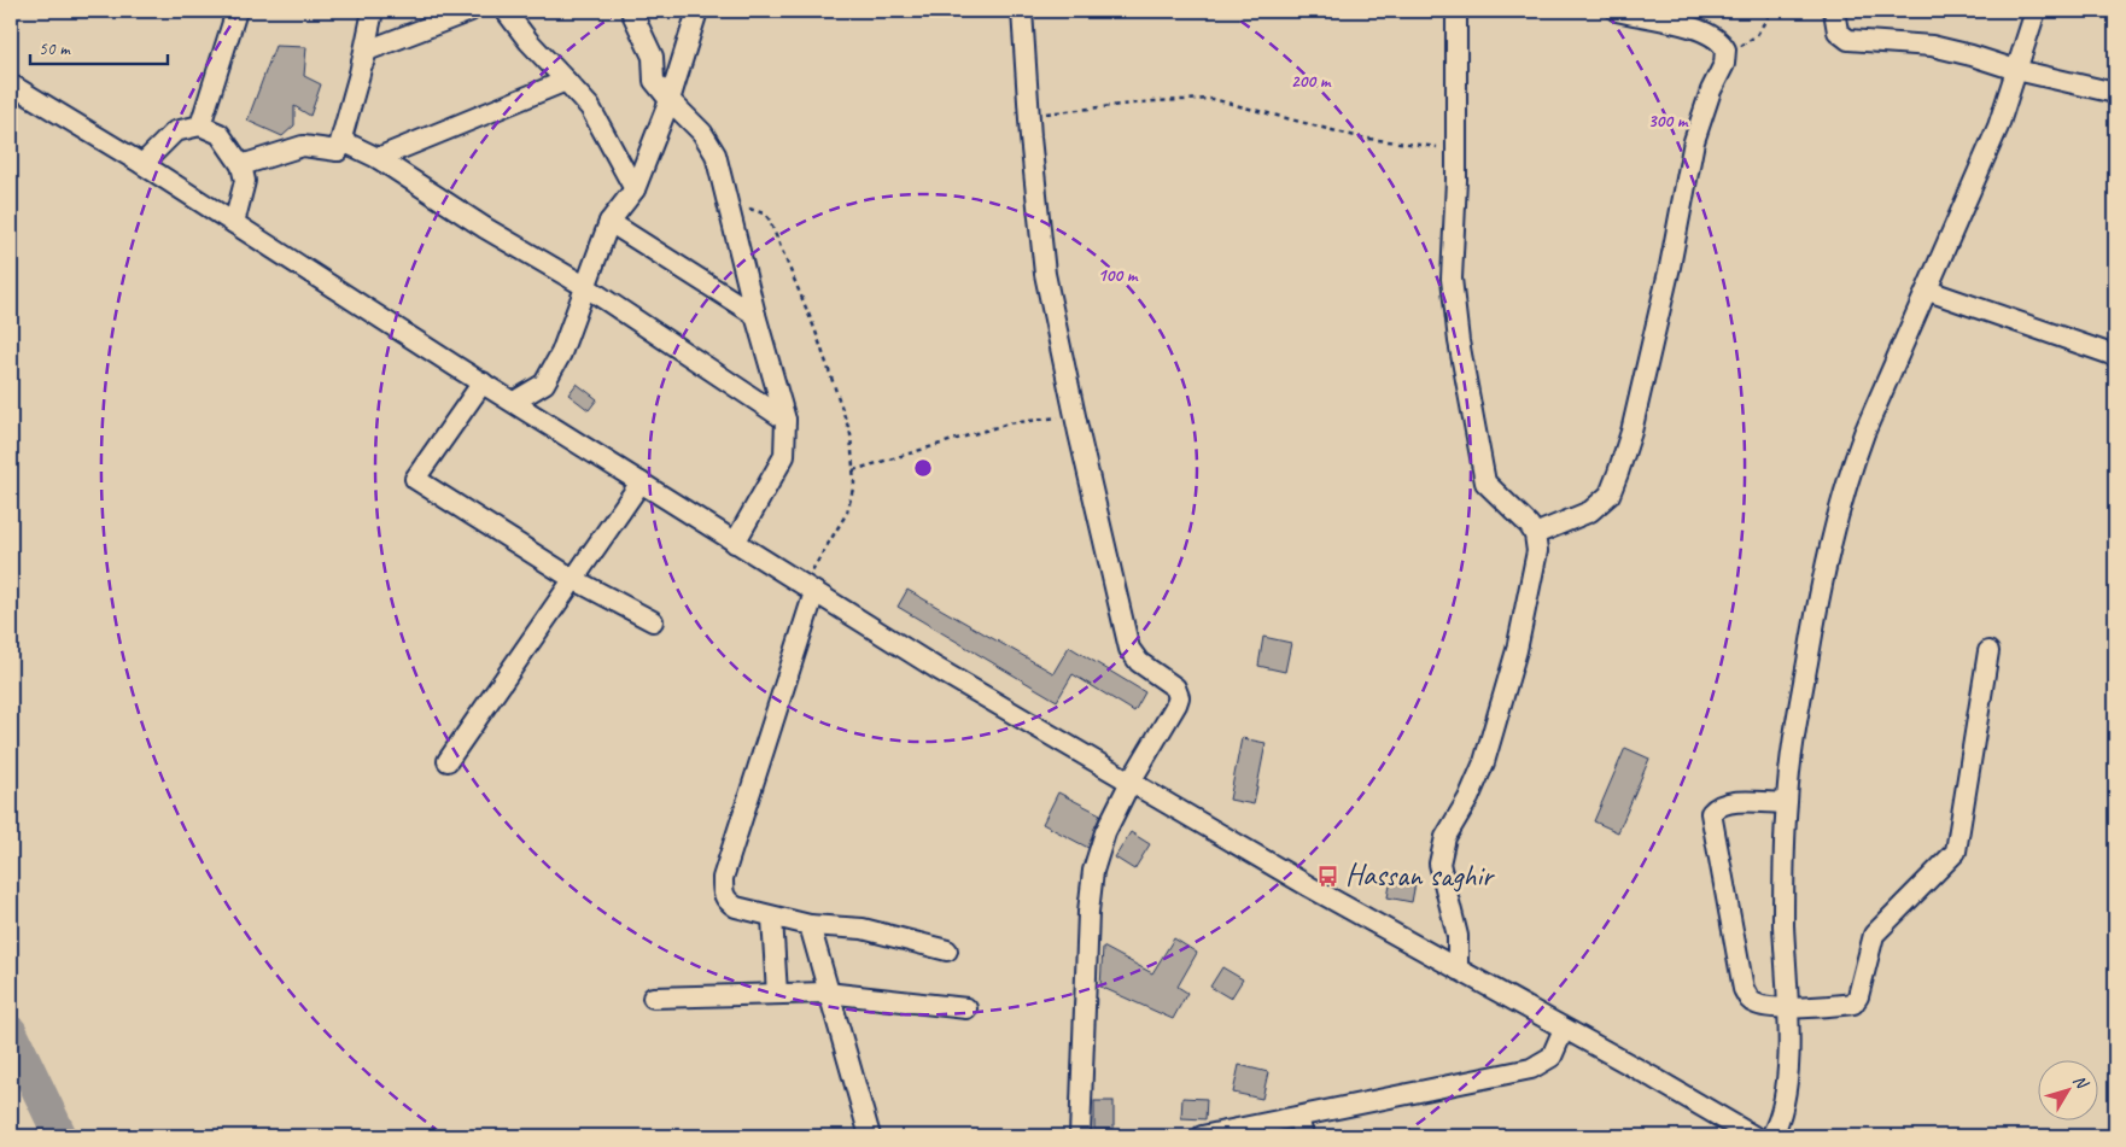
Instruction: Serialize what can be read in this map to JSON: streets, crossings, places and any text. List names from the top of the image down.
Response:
{
  "places": {
    "bus stop": ["Hassan saghir"]
  },
  "scale_bar": "50 m",
  "north": "top right",
  "rings": ["200 m", "300 m", "100 m"]
}
